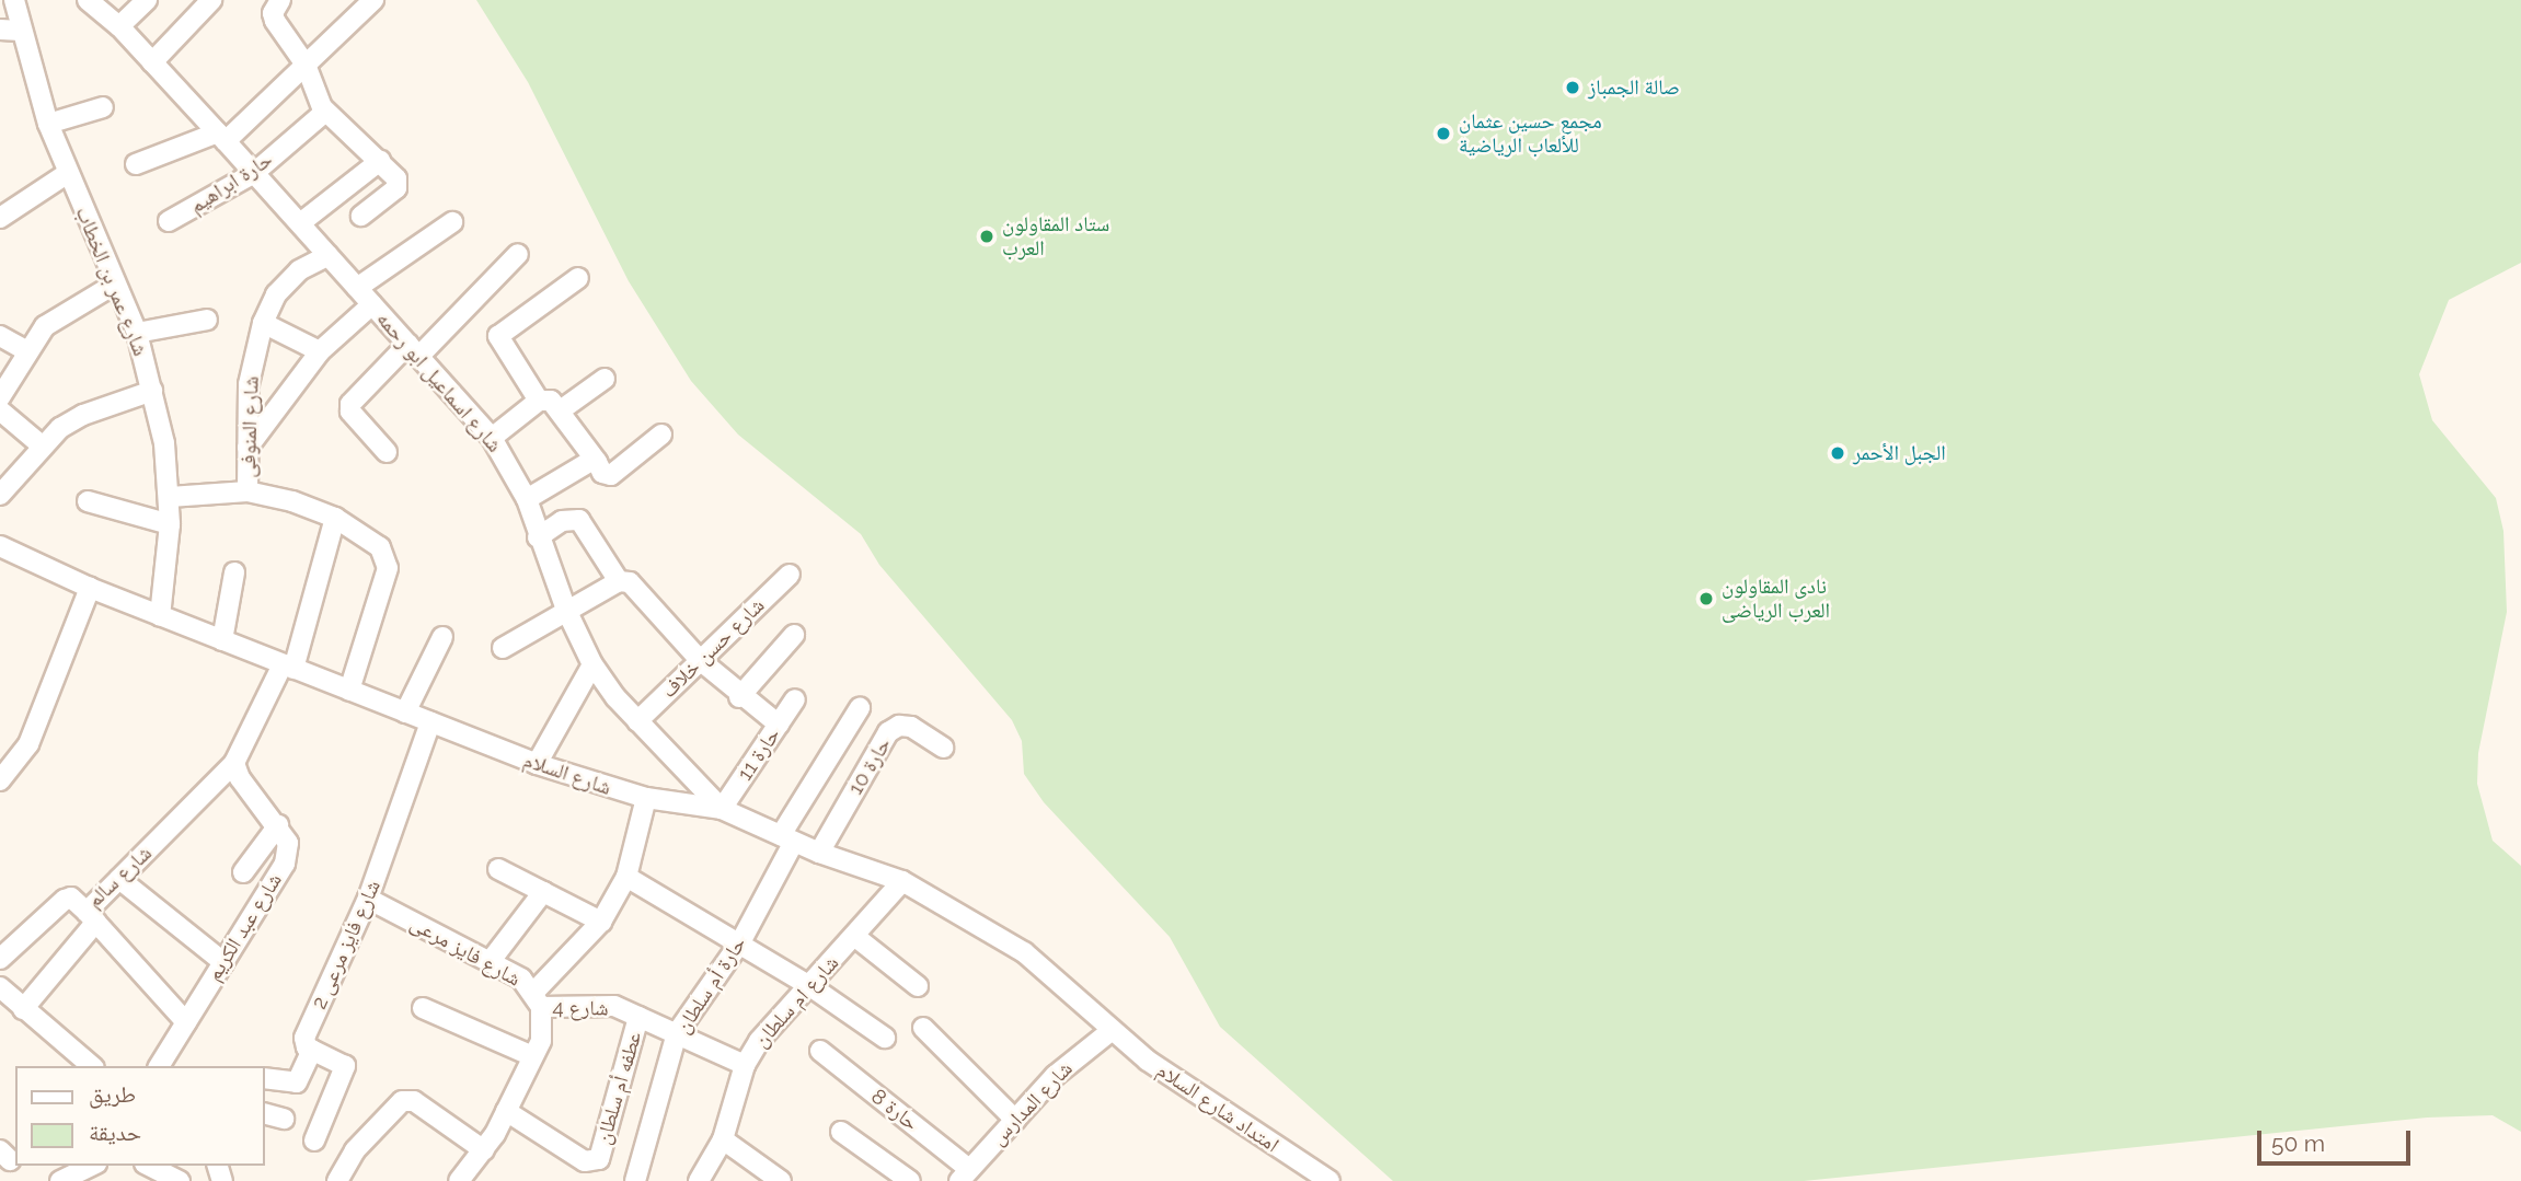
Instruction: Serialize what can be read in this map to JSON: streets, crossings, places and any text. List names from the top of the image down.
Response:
{
  "streets": {
    "street": [
      "حارة ابراهيم",
      "شارع عمر بن الخطاب",
      "شارع اسماعيل ابو رحمه",
      "شارع المنوفى",
      "شارع حسن خلاف",
      "حارة 11",
      "حارة 10",
      "شارع السلام",
      "شارع سالم",
      "شارع عبد الكريم",
      "شارع فايز مرعى 2",
      "شارع فايز مرعى",
      "حارة أم سلطان",
      "شارع ام سلطان",
      "شارع 4",
      "عطفه أم سلطان",
      "شارع المدارس",
      "امتداد شارع السلام",
      "حارة 8"
    ]
  },
  "crossings": [
    ["حارة ابراهيم", "شارع اسماعيل ابو رحمه"],
    ["شارع عمر بن الخطاب", "شارع السلام"],
    ["شارع اسماعيل ابو رحمه", "شارع المنوفى"],
    ["شارع اسماعيل ابو رحمه", "شارع حسن خلاف"],
    ["شارع اسماعيل ابو رحمه", "حارة 11"],
    ["شارع اسماعيل ابو رحمه", "شارع السلام"],
    ["حارة 11", "شارع السلام"],
    ["حارة 10", "شارع السلام"],
    ["شارع السلام", "شارع فايز مرعى 2"],
    ["شارع السلام", "حارة أم سلطان"],
    ["شارع السلام", "شارع ام سلطان"],
    ["شارع السلام", "شارع المدارس"],
    ["شارع السلام", "امتداد شارع السلام"],
    ["شارع سالم", "شارع عبد الكريم"],
    ["شارع فايز مرعى 2", "شارع فايز مرعى"],
    ["شارع فايز مرعى", "شارع 4"],
    ["حارة أم سلطان", "شارع 4"],
    ["شارع ام سلطان", "شارع 4"],
    ["شارع 4", "عطفه أم سلطان"],
    ["شارع المدارس", "امتداد شارع السلام"],
    ["شارع المدارس", "حارة 8"]
  ],
  "places": [
    "صالة الجمباز",
    "مجمع حسين عثمان للألعاب الرياضية",
    "ستاد المقاولون العرب",
    "الجبل الأحمر",
    "نادى المقاولون العرب الرياضى"
  ],
  "legend": ["طريق", "حديقة"],
  "scale_bar": "50 m"
}
